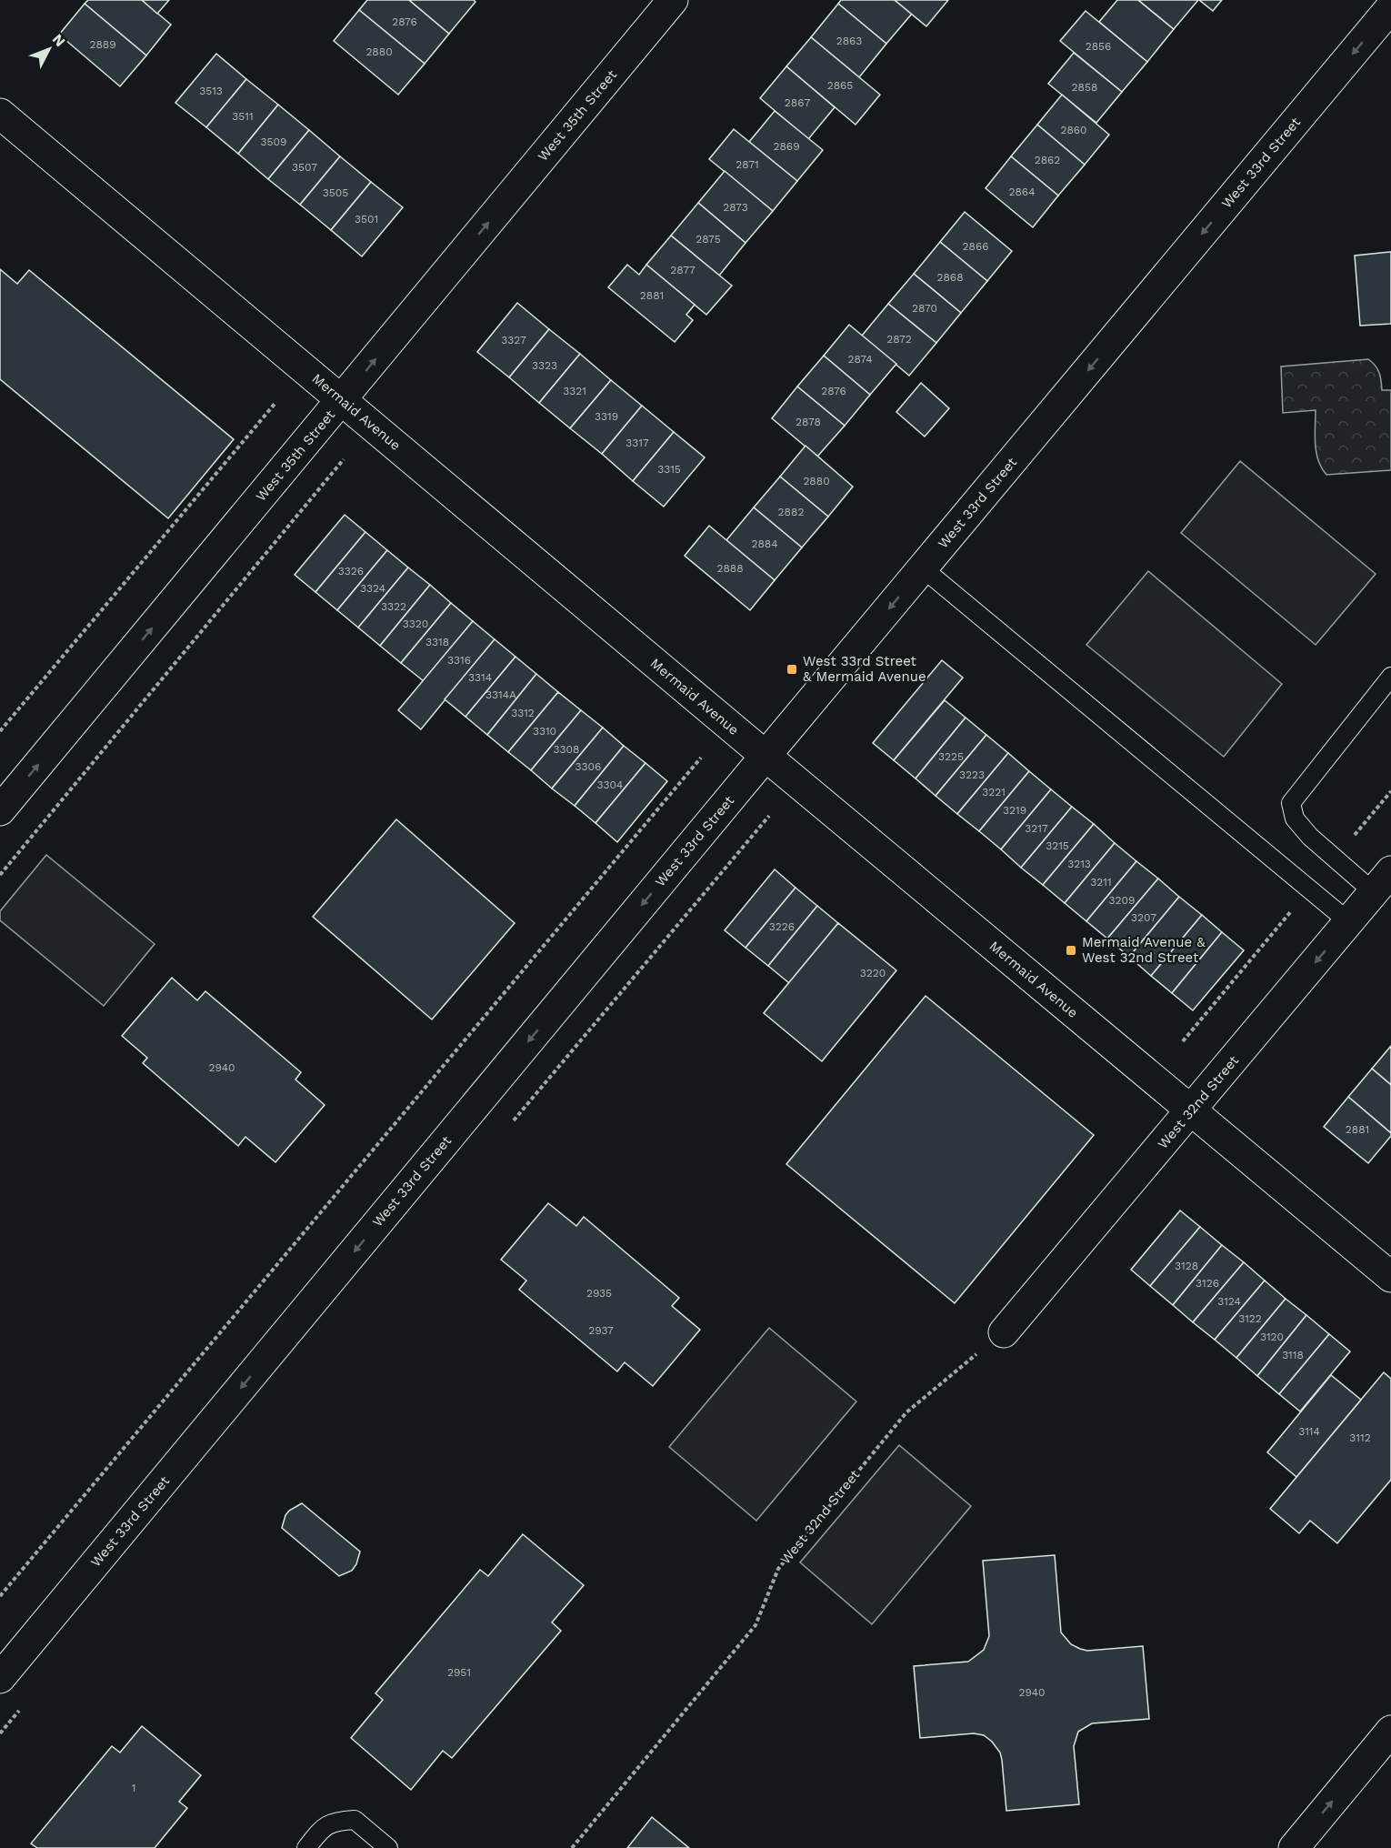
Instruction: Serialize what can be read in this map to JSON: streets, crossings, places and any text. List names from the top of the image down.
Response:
{
  "streets": {
    "street": [
      "West 35th Street",
      "West 33rd Street",
      "Mermaid Avenue",
      "West 32nd Street"
    ]
  },
  "crossings": [
    ["West 35th Street", "Mermaid Avenue"],
    ["West 33rd Street", "Mermaid Avenue"],
    ["Mermaid Avenue", "West 32nd Street"]
  ],
  "one_way": ["West 35th Street", "West 33rd Street"],
  "places": {
    "transit": ["West 33rd Street & Mermaid Avenue", "Mermaid Avenue & West 32nd Street"]
  },
  "house_numbers": [
    "2876",
    "2863",
    "2889",
    "2856",
    "2880",
    "2865",
    "2858",
    "3513",
    "2867",
    "3511",
    "2860",
    "3509",
    "2869",
    "2862",
    "2871",
    "3507",
    "2864",
    "3505",
    "2873",
    "3501",
    "2875",
    "2866",
    "2877",
    "2868",
    "2881",
    "2870",
    "2872",
    "3327",
    "2874",
    "3323",
    "3321",
    "2876",
    "3319",
    "2878",
    "3317",
    "3315",
    "2880",
    "2882",
    "2884",
    "2888",
    "3326",
    "3324",
    "3322",
    "3320",
    "3318",
    "3316",
    "3314",
    "3314A",
    "3312",
    "3310",
    "3308",
    "3225",
    "3306",
    "3223",
    "3304",
    "3221",
    "3219",
    "3217",
    "3215",
    "3213",
    "3211",
    "3209",
    "3207",
    "3226",
    "3220",
    "2940",
    "2881",
    "3128",
    "3126",
    "2935",
    "3124",
    "3122",
    "2937",
    "3120",
    "3118",
    "3114",
    "3112",
    "2951",
    "2940",
    "1"
  ],
  "north": "top right"
}
